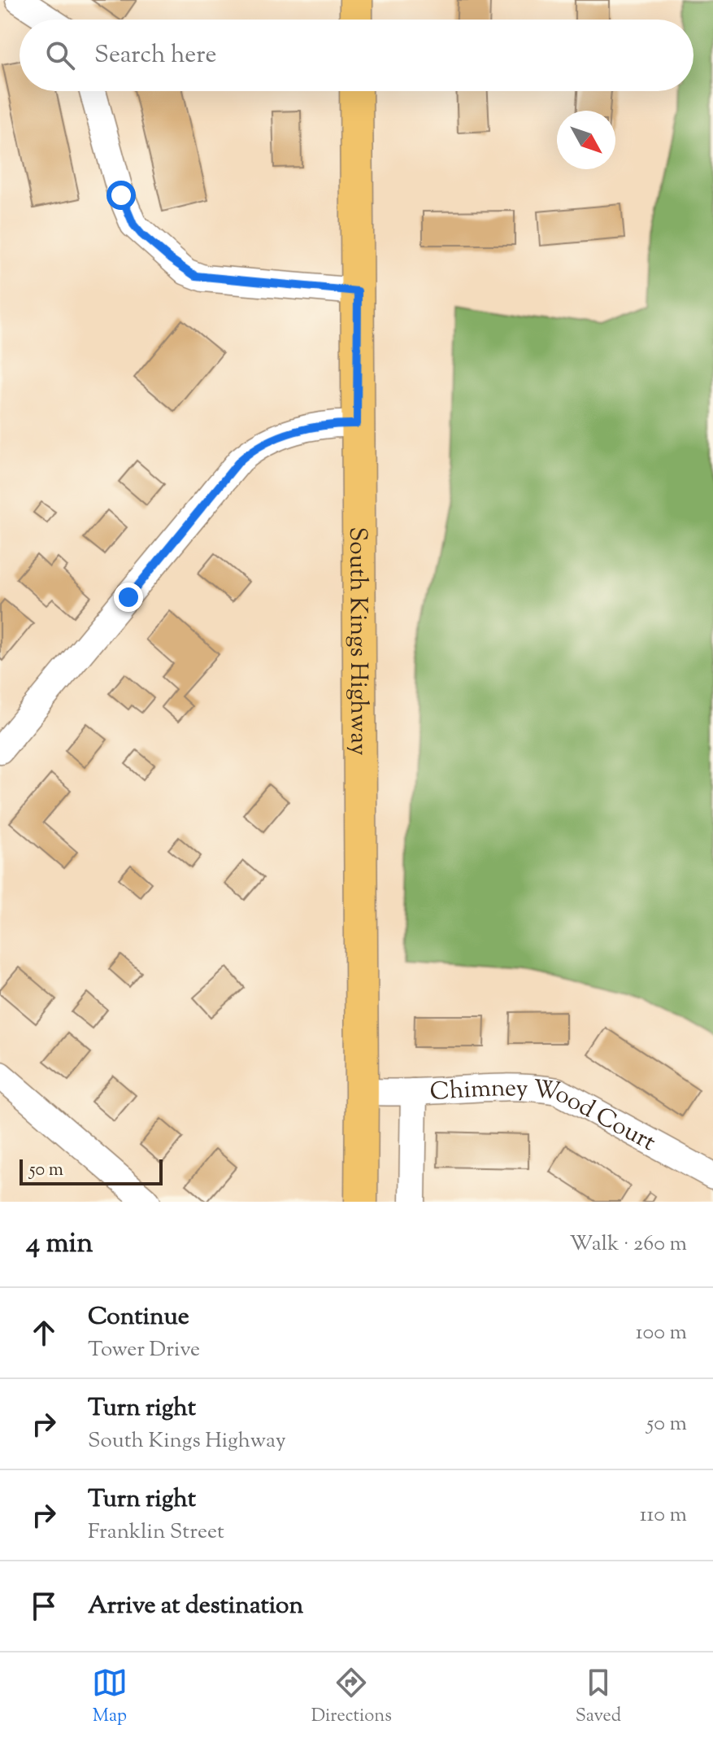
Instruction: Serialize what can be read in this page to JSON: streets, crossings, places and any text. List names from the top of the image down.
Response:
{
  "streets": {
    "main road": ["South Kings Highway"],
    "street": ["Chimney Wood Court"]
  },
  "crossings": [
    ["South Kings Highway", "Chimney Wood Court"]
  ],
  "scale_bar": "50 m",
  "north": "bottom right",
  "page": {
    "search": "Search here",
    "scale": "50 m",
    "heading": ["4 min", "Walk · 260 m"],
    "list": [
      ["Continue", "Tower Drive", "100 m"],
      ["Turn right", "South Kings Highway", "50 m"],
      ["Turn right", "Franklin Street", "110 m"],
      "Arrive at destination"
    ],
    "nav": ["Map", "Directions", "Saved"]
  }
}
